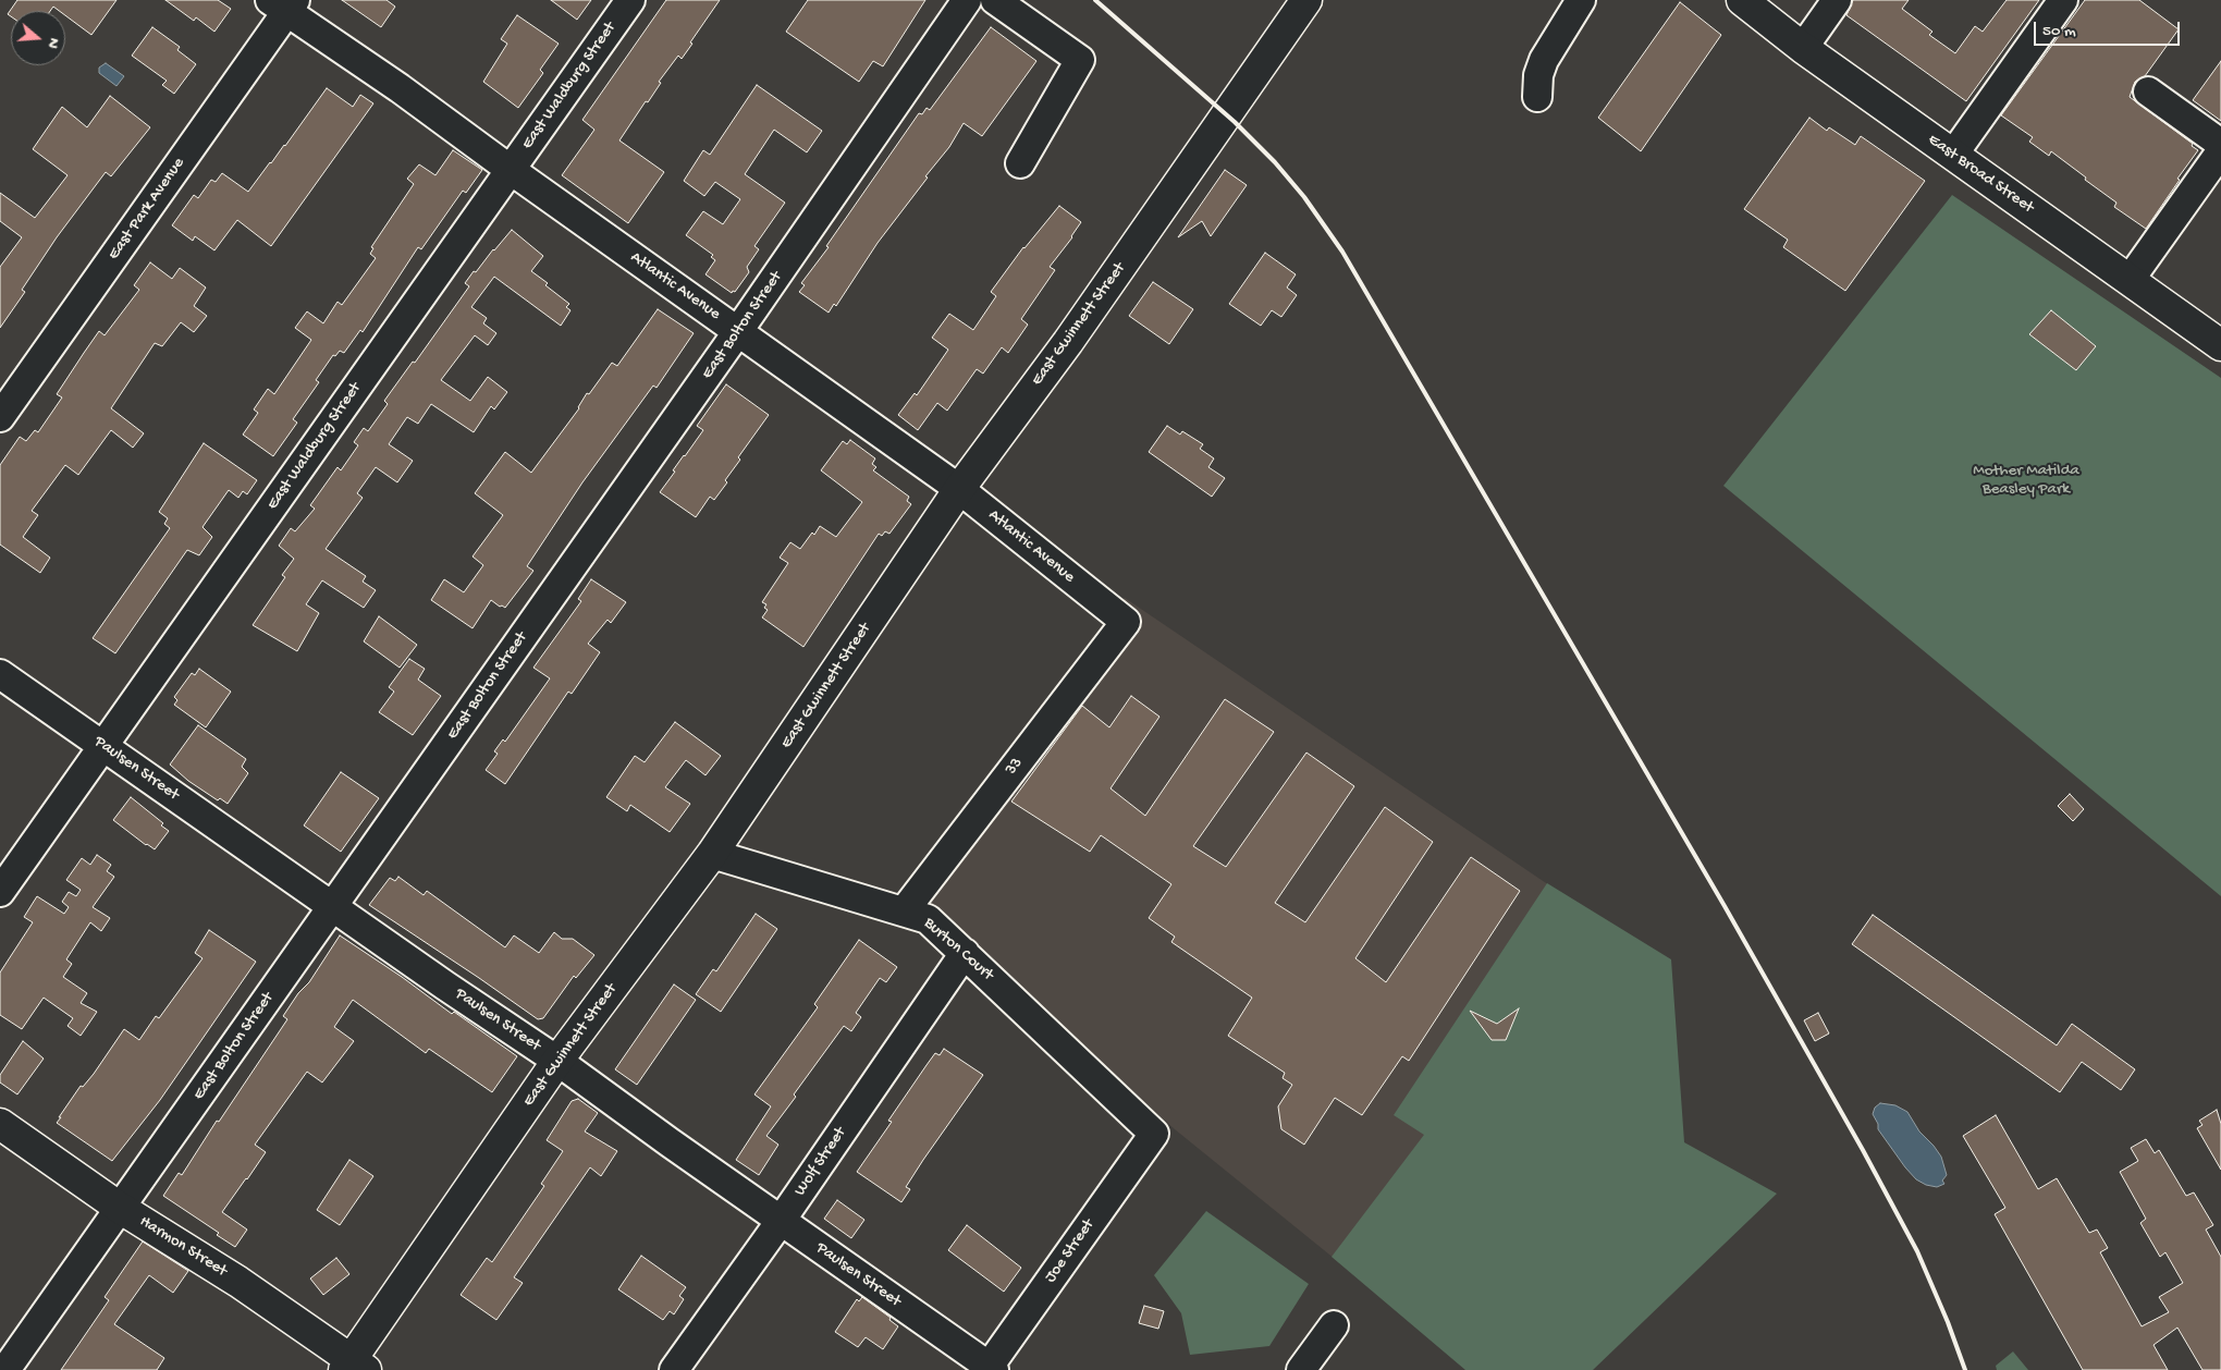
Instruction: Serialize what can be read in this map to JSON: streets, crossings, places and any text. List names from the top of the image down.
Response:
{
  "streets": {
    "main road": ["East Broad Street", "East Gwinnett Street", "Harmon Street"],
    "street": [
      "East Waldburg Street",
      "East Park Avenue",
      "Atlantic Avenue",
      "East Bolton Street",
      "33",
      "Paulsen Street",
      "Burton Court",
      "Wolf Street",
      "Joe Street"
    ]
  },
  "crossings": [
    ["East Waldburg Street", "Atlantic Avenue"],
    ["East Waldburg Street", "Paulsen Street"],
    ["East Park Avenue", "Atlantic Avenue"],
    ["Atlantic Avenue", "East Gwinnett Street"],
    ["Atlantic Avenue", "East Bolton Street"],
    ["Atlantic Avenue", "33"],
    ["East Gwinnett Street", "Paulsen Street"],
    ["East Gwinnett Street", "Burton Court"],
    ["East Gwinnett Street", "Harmon Street"],
    ["East Bolton Street", "Paulsen Street"],
    ["East Bolton Street", "Harmon Street"],
    ["33", "Burton Court"],
    ["Paulsen Street", "Wolf Street"],
    ["Paulsen Street", "Joe Street"],
    ["Burton Court", "Wolf Street"],
    ["Burton Court", "Joe Street"]
  ],
  "parks": ["Mother Matilda Beasley Park"],
  "scale_bar": "50 m",
  "north": "right"
}
